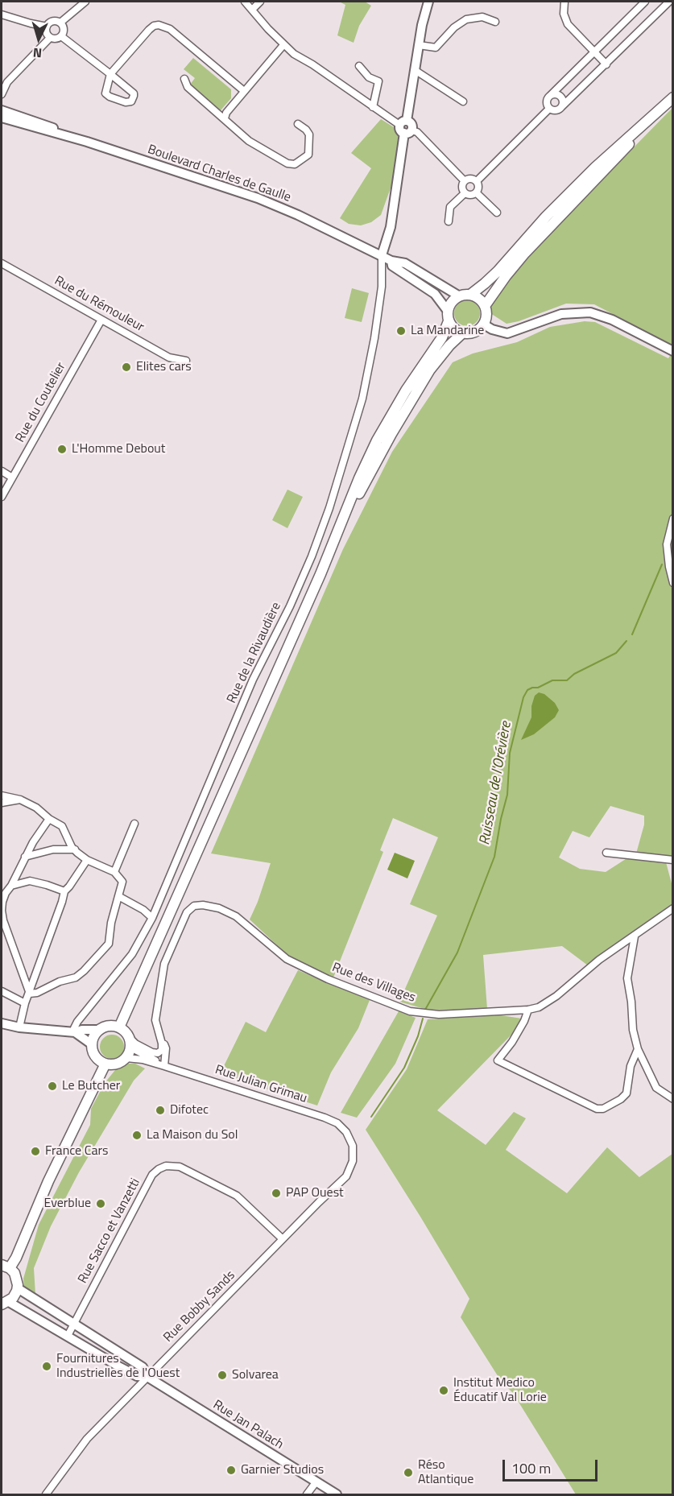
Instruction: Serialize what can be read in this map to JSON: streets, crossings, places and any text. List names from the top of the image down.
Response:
{
  "streets": {
    "street": [
      "Boulevard Charles de Gaulle",
      "Rue du Rémouleur",
      "Rue du Coutelier",
      "Rue de la Rivaudière",
      "Rue des Villages",
      "Rue Julian Grimau",
      "Rue Sacco et Vanzetti",
      "Rue Bobby Sands",
      "Rue Jan Palach"
    ]
  },
  "crossings": [
    ["Boulevard Charles de Gaulle", "Rue de la Rivaudière"],
    ["Rue du Rémouleur", "Rue du Coutelier"],
    ["Rue des Villages", "Rue Julian Grimau"],
    ["Rue Julian Grimau", "Rue Bobby Sands"],
    ["Rue Sacco et Vanzetti", "Rue Bobby Sands"],
    ["Rue Sacco et Vanzetti", "Rue Jan Palach"],
    ["Rue Bobby Sands", "Rue Jan Palach"]
  ],
  "water": ["Ruisseau de l'Orévière"],
  "places": [
    "La Mandarine",
    "Elites cars",
    "L'Homme Debout",
    "Le Butcher",
    "Difotec",
    "La Maison du Sol",
    "France Cars",
    "PAP Ouest",
    "Everblue",
    "Fournitures Industrielles de l'Ouest",
    "Solvarea",
    "Institut Medico Éducatif Val Lorie",
    "Garnier Studios",
    "Réso Atlantique"
  ],
  "scale_bar": "100 m",
  "north": "bottom"
}
